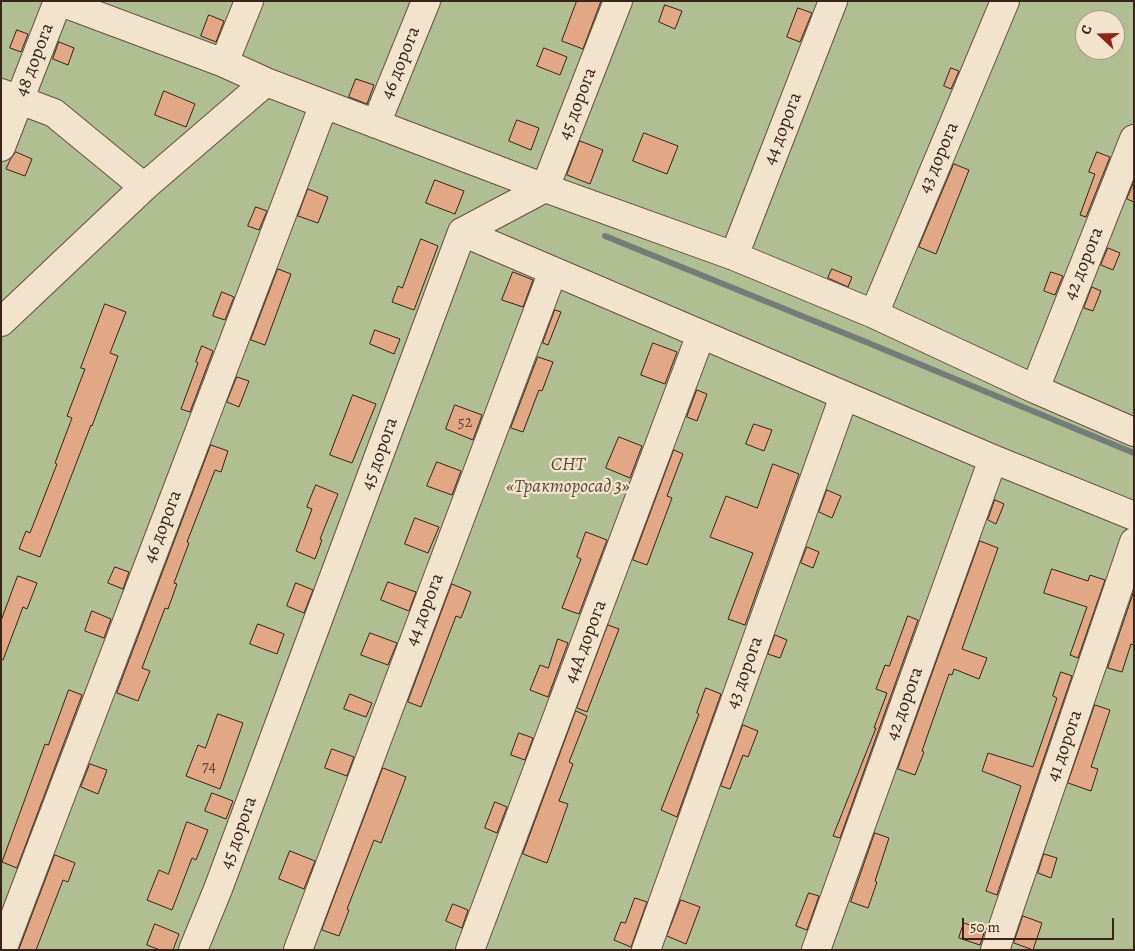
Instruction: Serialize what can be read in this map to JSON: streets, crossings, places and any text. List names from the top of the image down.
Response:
{
  "streets": {
    "street": [
      "48 дорога",
      "46 дорога",
      "45 дорога",
      "44 дорога",
      "43 дорога",
      "42 дорога",
      "44А дорога",
      "41 дорога"
    ]
  },
  "parks": ["СНТ «Тракторосад 3»"],
  "house_numbers": ["52", "74"],
  "scale_bar": "50 m",
  "north": "left"
}
